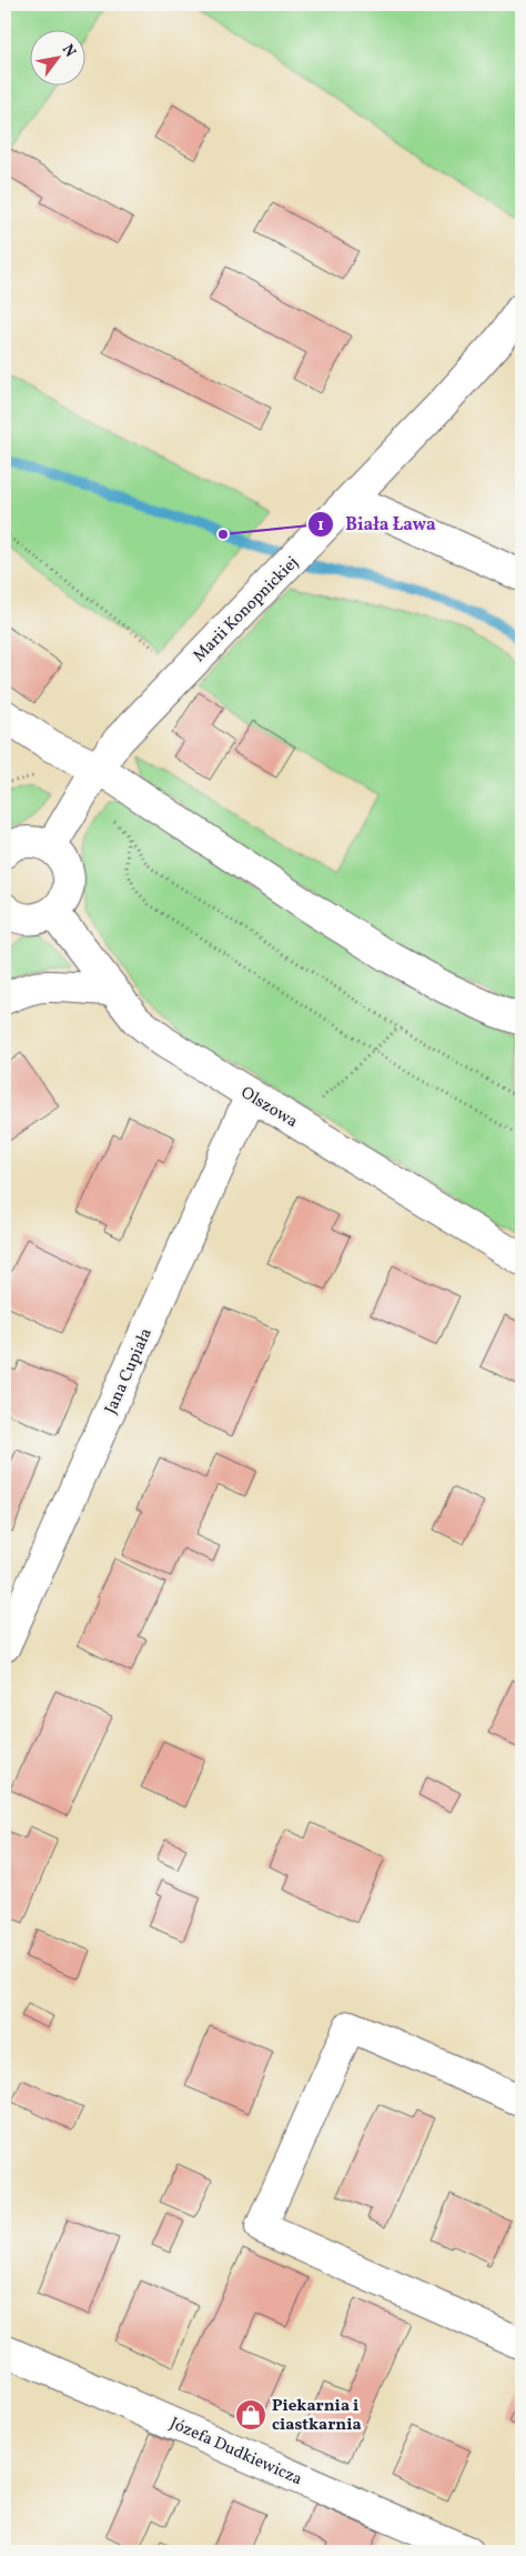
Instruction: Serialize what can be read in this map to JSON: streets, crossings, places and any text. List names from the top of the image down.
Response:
{
  "streets": {
    "street": [
      "Marii Konopnickiej",
      "Olszowa",
      "Jana Cupiała",
      "Józefa Dudkiewicza"
    ]
  },
  "crossings": [
    ["Olszowa", "Jana Cupiała"]
  ],
  "places": {
    "other": ["Biała Ława"],
    "shop": ["Piekarnia i ciastkarnia"]
  },
  "north": "top right"
}
